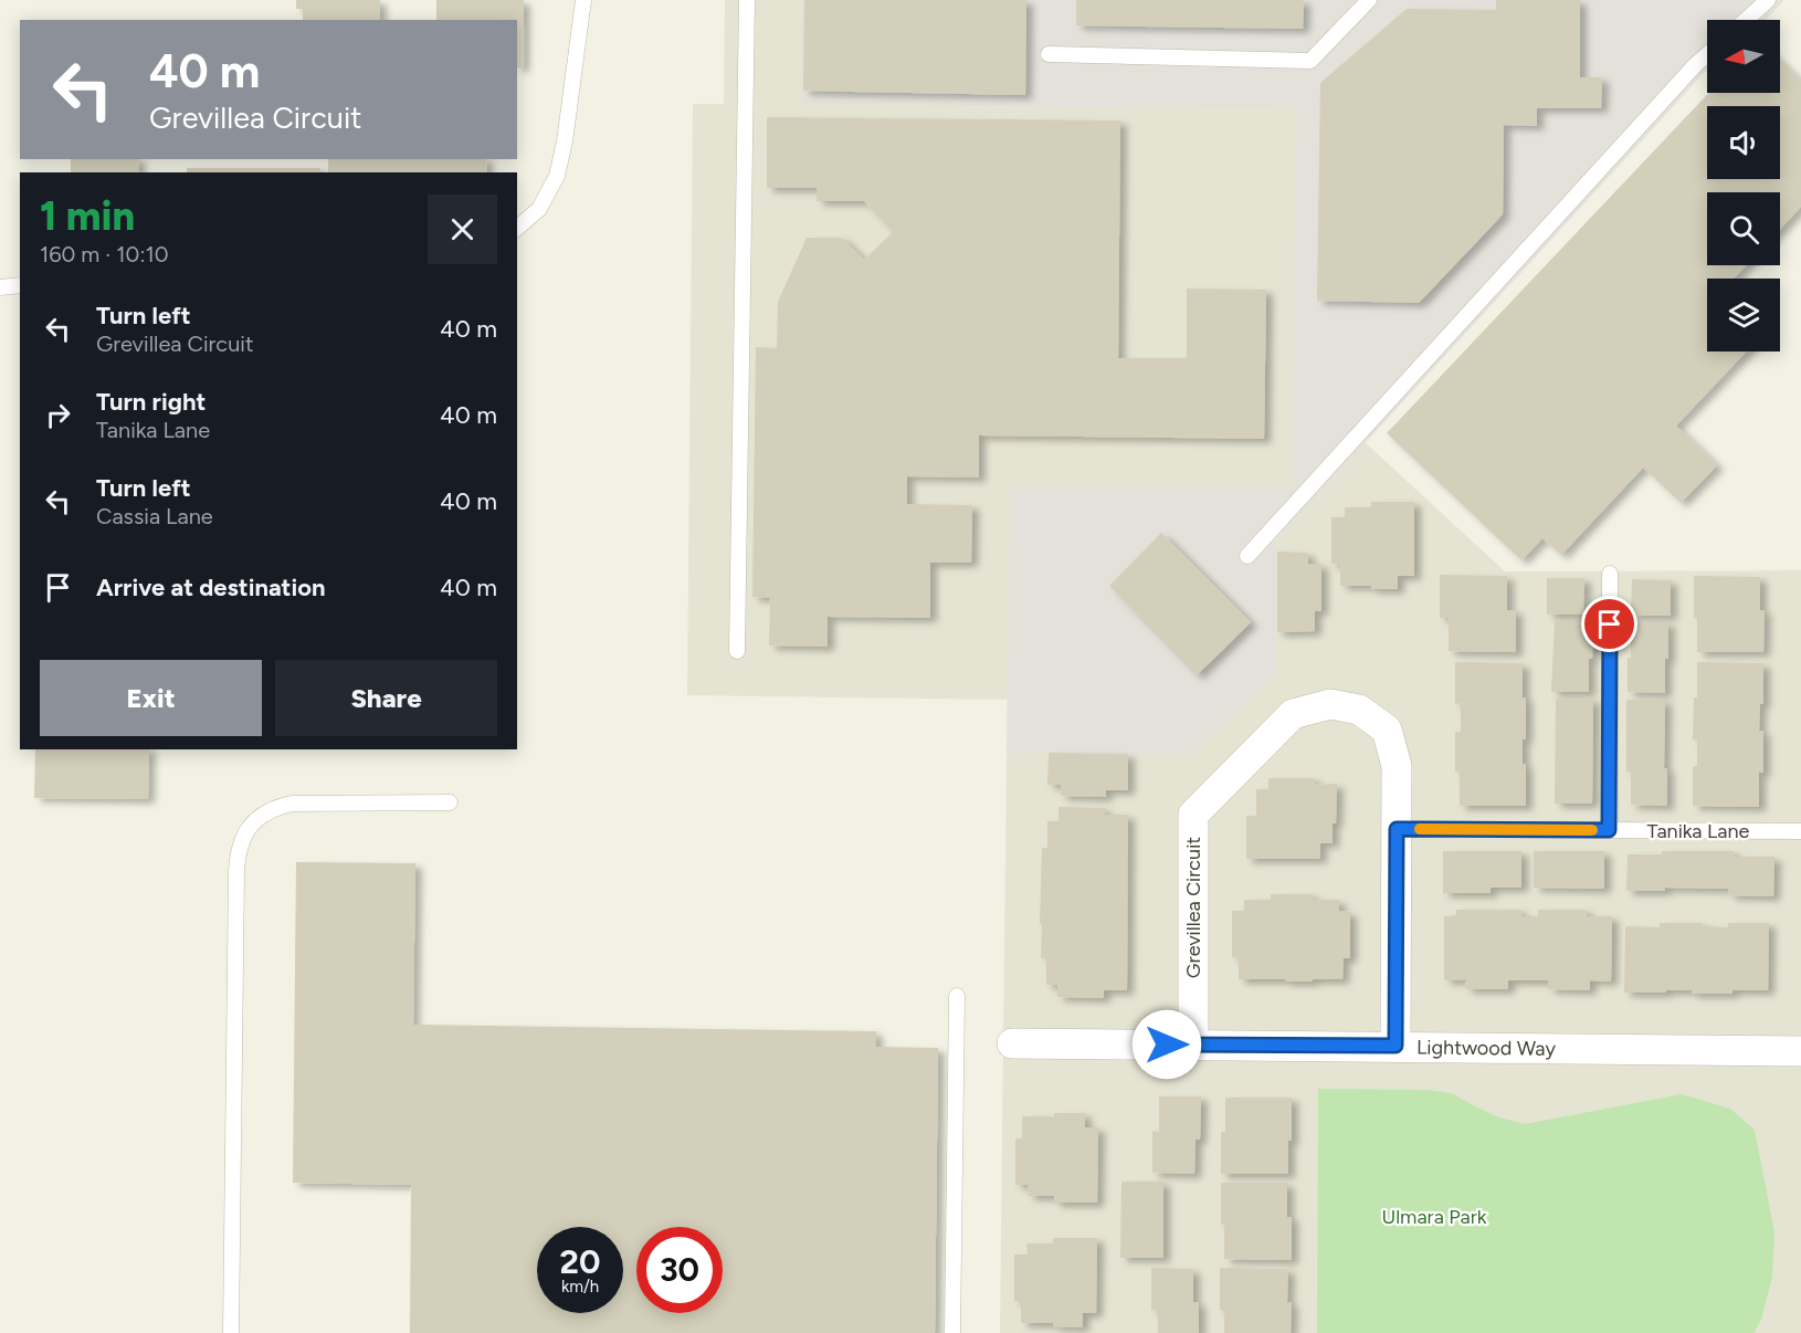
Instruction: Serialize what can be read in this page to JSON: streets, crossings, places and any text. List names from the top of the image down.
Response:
{
  "streets": {
    "street": ["Grevillea Circuit", "Lightwood Way"],
    "lane": ["Tanika Lane"]
  },
  "crossings": [
    ["Tanika Lane", "Grevillea Circuit"],
    ["Grevillea Circuit", "Lightwood Way"]
  ],
  "parks": ["Ulmara Park"],
  "north": "left",
  "page": {
    "turn": ["40 m", "Grevillea Circuit"],
    "heading": ["1 min", "160 m · 10:10"],
    "list": [
      {
        "name": "Turn left",
        "note": "Grevillea Circuit",
        "value": "40 m"
      },
      {
        "name": "Turn right",
        "note": "Tanika Lane",
        "value": "40 m"
      },
      {
        "name": "Turn left",
        "note": "Cassia Lane",
        "value": "40 m"
      },
      {
        "name": "Arrive at destination",
        "value": "40 m"
      }
    ],
    "buttons": ["Exit", "Share"],
    "speed": "20 km/h",
    "limit": "30"
  }
}
